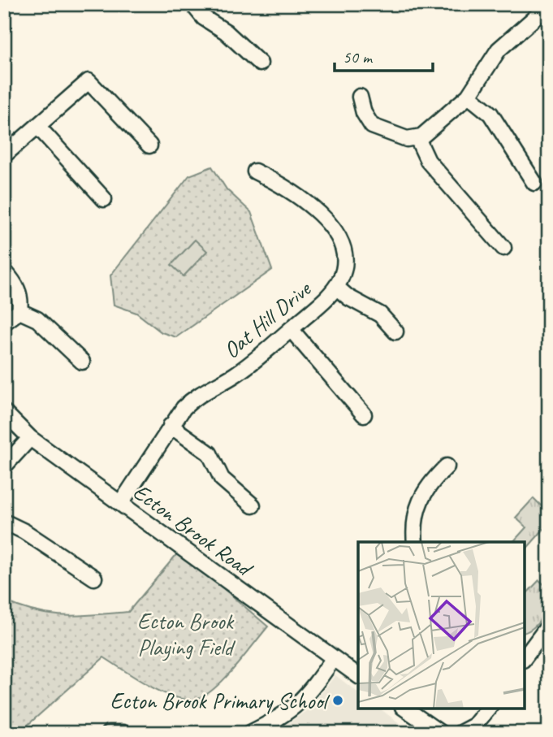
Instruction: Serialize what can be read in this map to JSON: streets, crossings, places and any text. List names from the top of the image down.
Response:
{
  "streets": {
    "street": ["Oat Hill Drive", "Ecton Brook Road"]
  },
  "crossings": [
    ["Oat Hill Drive", "Ecton Brook Road"]
  ],
  "parks": ["Ecton Brook Playing Field"],
  "places": ["Ecton Brook Primary School"],
  "scale_bar": "50 m"
}
